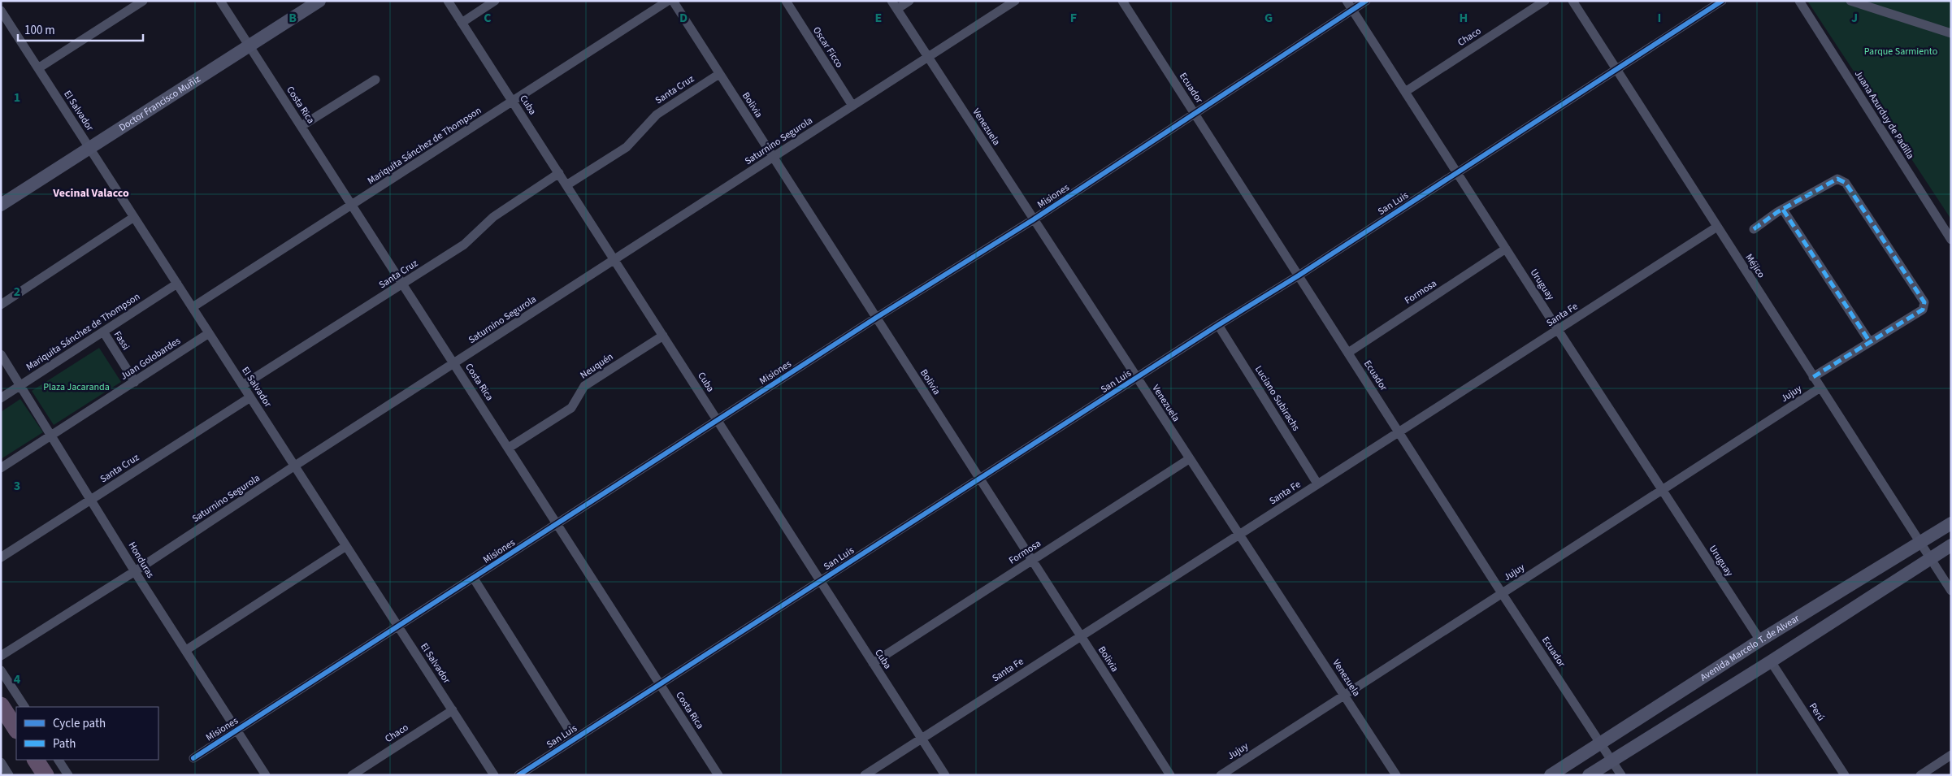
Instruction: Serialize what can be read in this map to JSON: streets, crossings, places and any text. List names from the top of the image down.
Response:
{
  "streets": {
    "main road": ["Doctor Francisco Muñiz", "Avenida Marcelo T. de Alvear"],
    "street": [
      "Chaco",
      "Oscar Ficco",
      "Ecuador",
      "Santa Cruz",
      "Costa Rica",
      "Cuba",
      "Bolivia",
      "El Salvador",
      "Juana Azurduy de Padilla",
      "Venezuela",
      "Saturnino Segurola",
      "Mariquita Sánchez de Thompson",
      "Misiones",
      "San Luis",
      "Méjico",
      "Uruguay",
      "Formosa",
      "Santa Fe",
      "Fassi",
      "Juan Golobardes",
      "Neuquén",
      "Jujuy",
      "Luciano Subirachs",
      "Honduras",
      "Perú"
    ]
  },
  "crossings": [
    ["Chaco", "El Salvador"],
    ["Chaco", "Uruguay"],
    ["Oscar Ficco", "Saturnino Segurola"],
    ["Ecuador", "Misiones"],
    ["Ecuador", "San Luis"],
    ["Ecuador", "Formosa"],
    ["Ecuador", "Santa Fe"],
    ["Ecuador", "Jujuy"],
    ["Ecuador", "Avenida Marcelo T. de Alvear"],
    ["Santa Cruz", "Costa Rica"],
    ["Santa Cruz", "Cuba"],
    ["Santa Cruz", "Bolivia"],
    ["Santa Cruz", "El Salvador"],
    ["Santa Cruz", "Honduras"],
    ["Doctor Francisco Muñiz", "Costa Rica"],
    ["Doctor Francisco Muñiz", "El Salvador"],
    ["Costa Rica", "Saturnino Segurola"],
    ["Costa Rica", "Mariquita Sánchez de Thompson"],
    ["Costa Rica", "Misiones"],
    ["Costa Rica", "San Luis"],
    ["Costa Rica", "Neuquén"],
    ["Cuba", "Saturnino Segurola"],
    ["Cuba", "Mariquita Sánchez de Thompson"],
    ["Cuba", "Misiones"],
    ["Cuba", "San Luis"],
    ["Cuba", "Formosa"],
    ["Cuba", "Santa Fe"],
    ["Cuba", "Neuquén"],
    ["Bolivia", "Saturnino Segurola"],
    ["Bolivia", "Misiones"],
    ["Bolivia", "San Luis"],
    ["Bolivia", "Formosa"],
    ["Bolivia", "Santa Fe"],
    ["El Salvador", "Saturnino Segurola"],
    ["El Salvador", "Mariquita Sánchez de Thompson"],
    ["El Salvador", "Misiones"],
    ["El Salvador", "Juan Golobardes"],
    ["Venezuela", "Saturnino Segurola"],
    ["Venezuela", "Misiones"],
    ["Venezuela", "San Luis"],
    ["Venezuela", "Formosa"],
    ["Venezuela", "Santa Fe"],
    ["Venezuela", "Jujuy"],
    ["Saturnino Segurola", "Honduras"],
    ["Mariquita Sánchez de Thompson", "Fassi"],
    ["Mariquita Sánchez de Thompson", "Honduras"],
    ["Misiones", "Uruguay"],
    ["Misiones", "Honduras"],
    ["San Luis", "Méjico"],
    ["San Luis", "Uruguay"],
    ["San Luis", "Luciano Subirachs"],
    ["Méjico", "Santa Fe"],
    ["Méjico", "Jujuy"],
    ["Méjico", "Avenida Marcelo T. de Alvear"],
    ["Uruguay", "Formosa"],
    ["Uruguay", "Santa Fe"],
    ["Uruguay", "Jujuy"],
    ["Uruguay", "Avenida Marcelo T. de Alvear"],
    ["Santa Fe", "Luciano Subirachs"],
    ["Fassi", "Juan Golobardes"],
    ["Juan Golobardes", "Honduras"]
  ],
  "districts": ["Vecinal Valacco"],
  "parks": ["Parque Sarmiento", "Plaza Jacaranda"],
  "legend": ["Cycle path", "Path"],
  "scale_bar": "100 m",
  "grid": {
    "columns": [
      "B",
      "C",
      "D",
      "E",
      "F",
      "G",
      "H",
      "I",
      "J"
    ],
    "rows": [
      "1",
      "2",
      "3",
      "4"
    ]
  }
}
